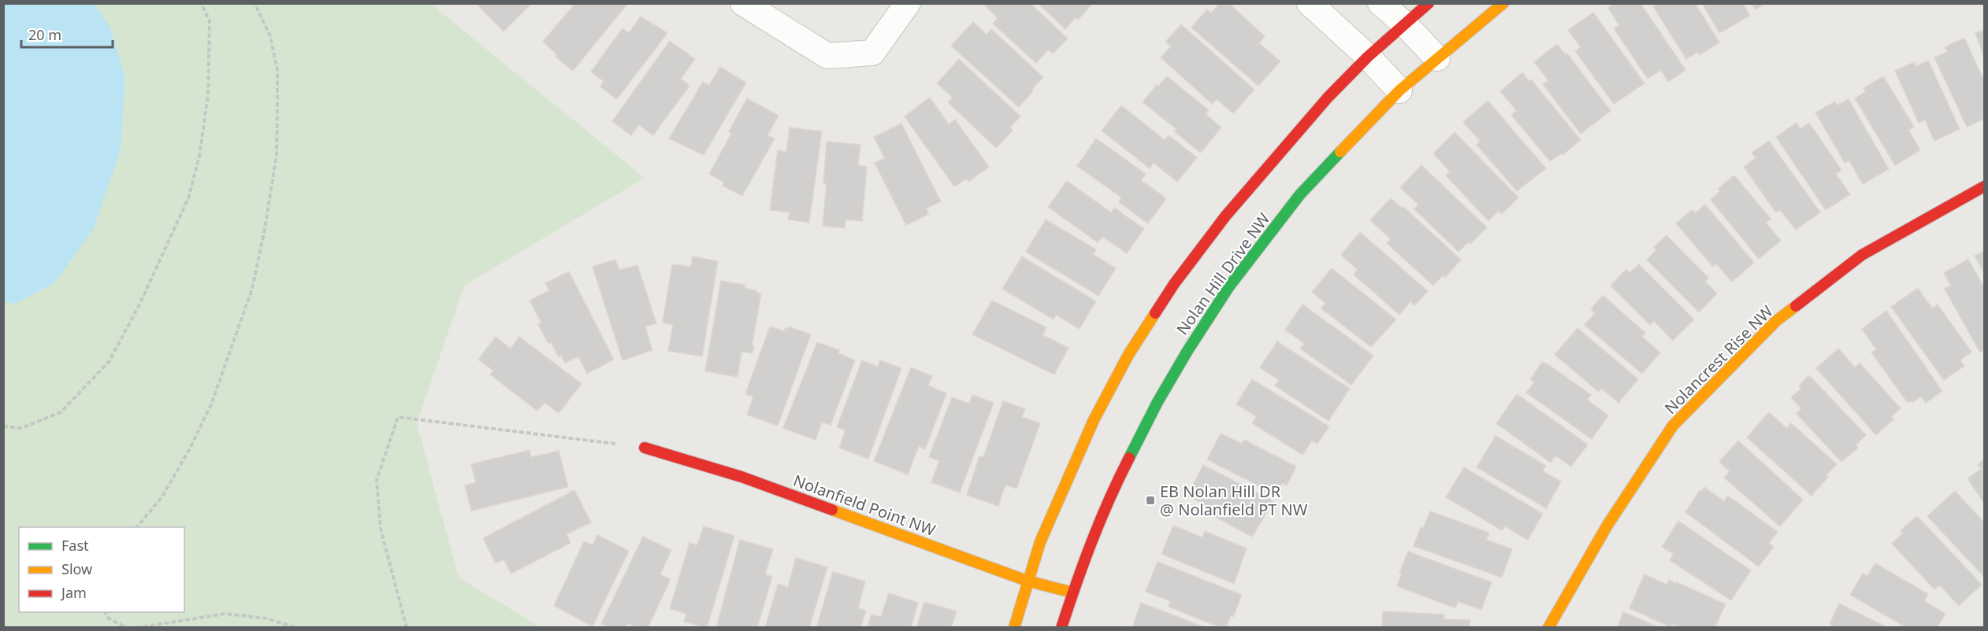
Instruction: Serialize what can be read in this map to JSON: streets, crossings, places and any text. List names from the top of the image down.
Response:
{
  "streets": {
    "street": ["Nolan Hill Drive NW", "Nolancrest Rise NW", "Nolanfield Point NW"]
  },
  "crossings": [
    ["Nolan Hill Drive NW", "Nolanfield Point NW"]
  ],
  "places": {
    "transit": ["EB Nolan Hill DR @ Nolanfield PT NW"]
  },
  "legend": ["Fast", "Slow", "Jam"],
  "scale_bar": "20 m"
}
